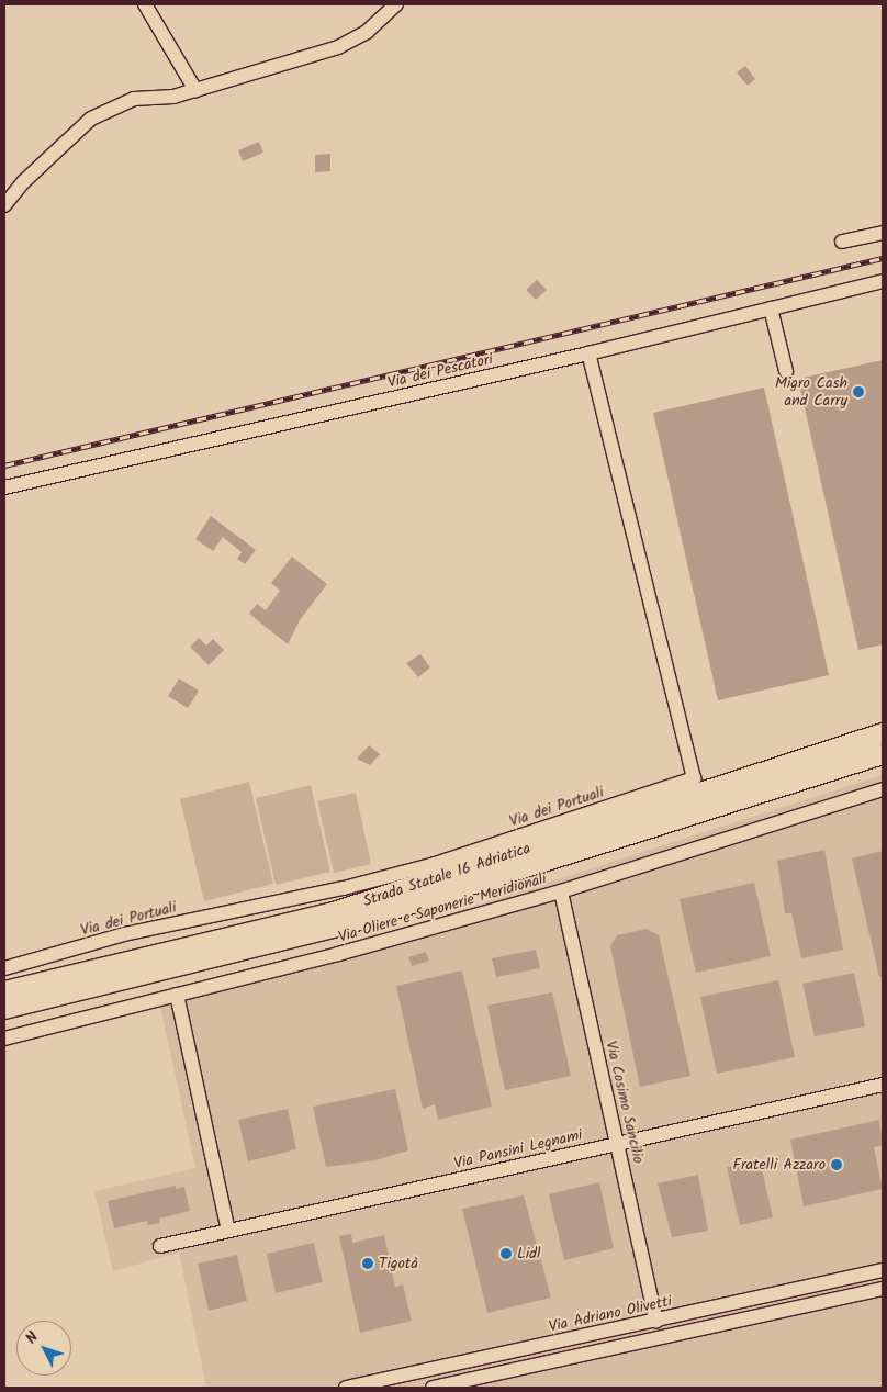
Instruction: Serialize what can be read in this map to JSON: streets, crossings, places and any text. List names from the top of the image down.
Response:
{
  "streets": {
    "highway": ["Strada Statale 16 Adriatica"],
    "street": [
      "Via dei Pescatori",
      "Via dei Portuali",
      "Via Oliere e Saponerie Meridionali",
      "Via Cosimo Sancilio",
      "Via Pansini Legnami",
      "Via Adriano Olivetti"
    ]
  },
  "crossings": [
    ["Via dei Pescatori", "Via dei Portuali"],
    ["Via Oliere e Saponerie Meridionali", "Via Cosimo Sancilio"],
    ["Via Cosimo Sancilio", "Via Pansini Legnami"],
    ["Via Cosimo Sancilio", "Via Adriano Olivetti"]
  ],
  "places": [
    "Migro Cash and Carry",
    "Fratelli Azzaro",
    "Lidl",
    "Tigotà"
  ],
  "north": "top left"
}
